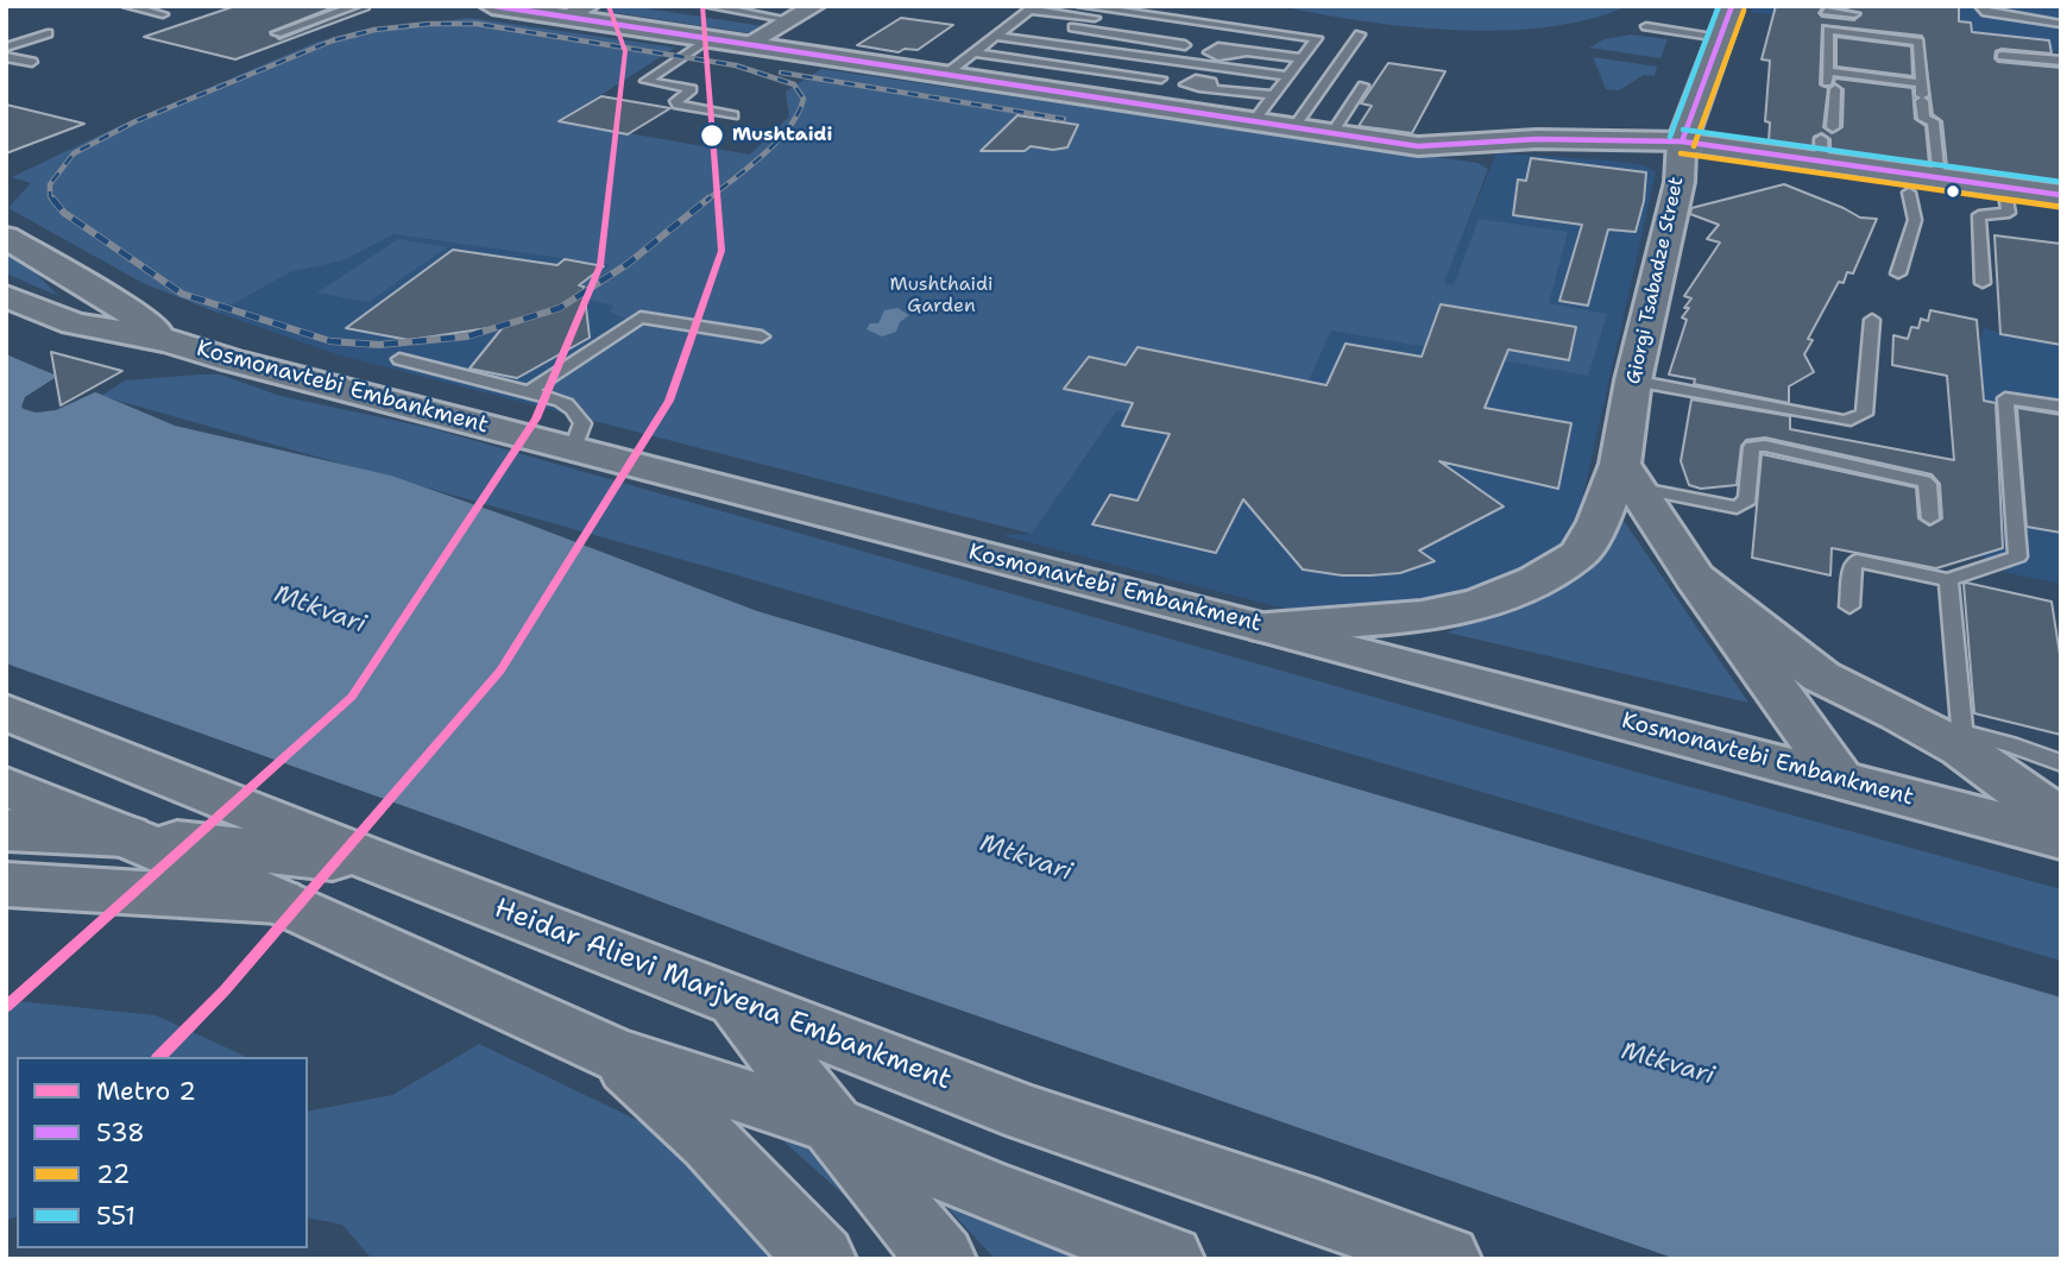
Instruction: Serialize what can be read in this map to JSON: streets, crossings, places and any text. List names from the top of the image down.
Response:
{
  "streets": {
    "main road": ["Giorgi Tsabadze Street", "Kosmonavtebi Embankment", "Heidar Alievi Marjvena Embankment"]
  },
  "crossings": [
    ["Giorgi Tsabadze Street", "Kosmonavtebi Embankment"]
  ],
  "water": ["Mtkvari"],
  "parks": ["Mushthaidi Garden"],
  "places": ["Mushtaidi"],
  "lines": [
    "metro line 2",
    "transit line 538",
    "transit line 551",
    "transit line 22"
  ],
  "legend": [
    "Metro 2",
    "538",
    "22",
    "551"
  ]
}
